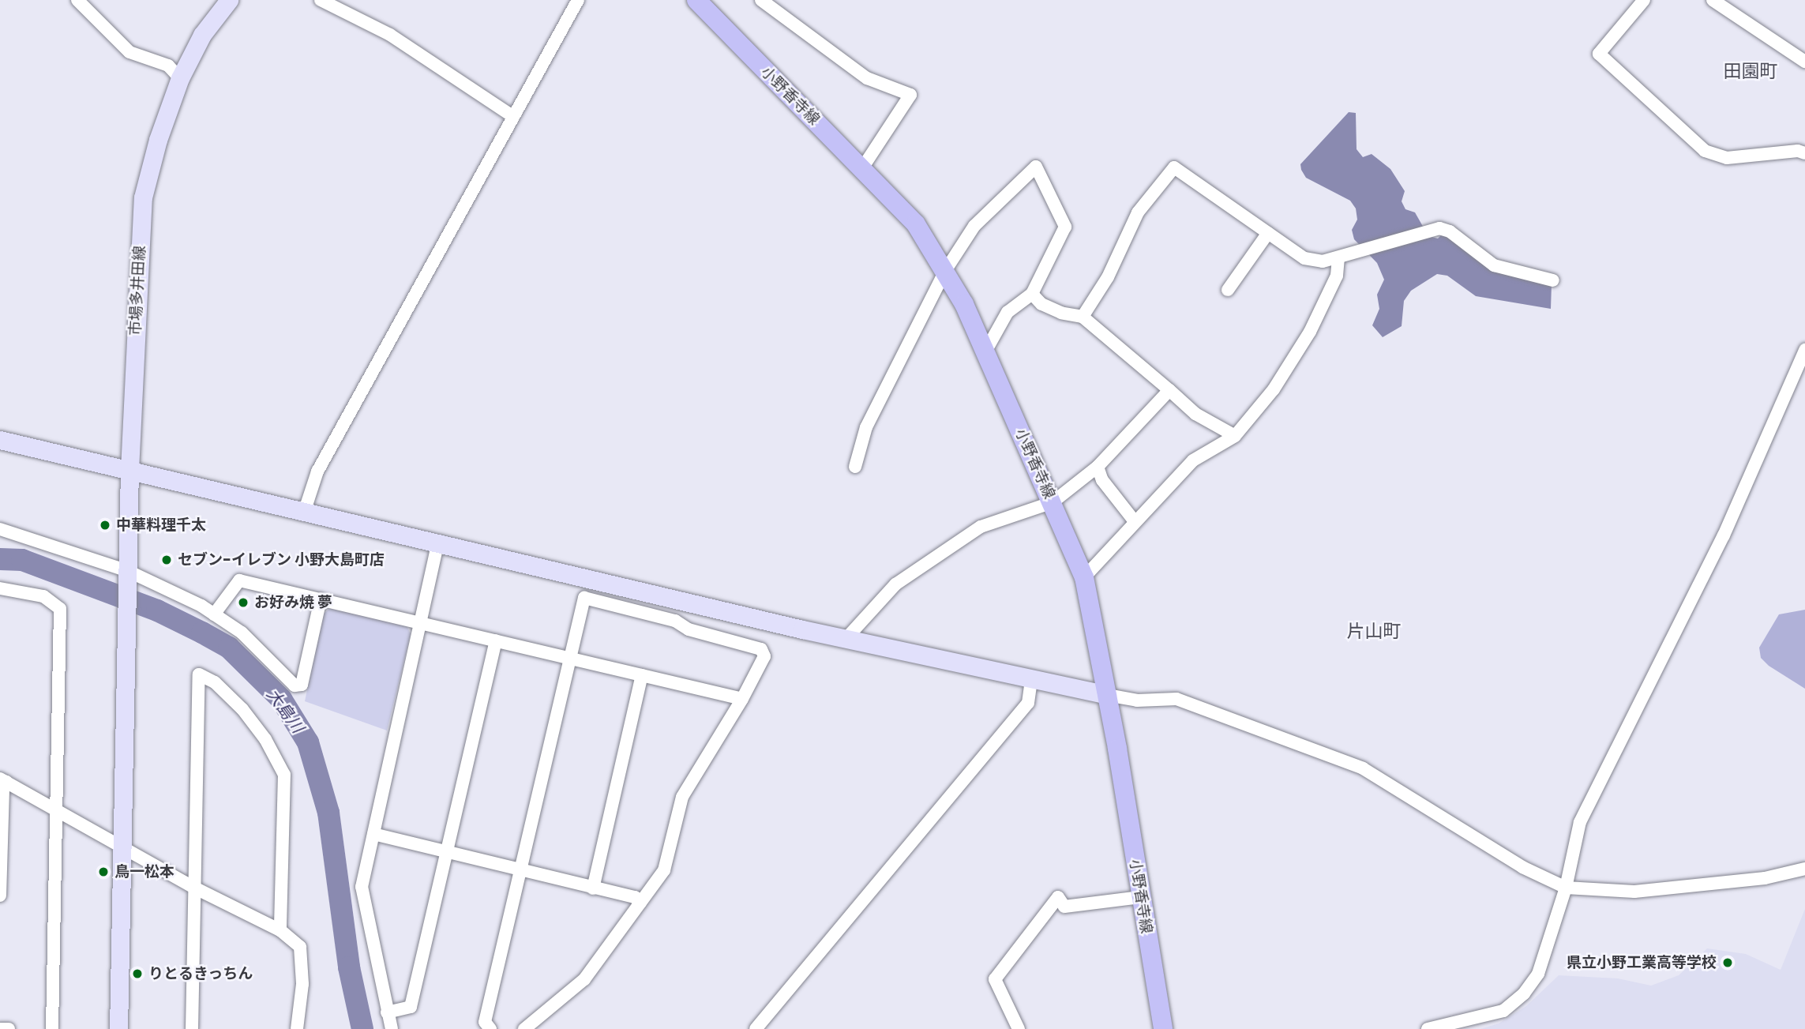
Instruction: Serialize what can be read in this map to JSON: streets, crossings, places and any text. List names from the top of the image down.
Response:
{
  "streets": {
    "main road": ["小野香寺線"],
    "street": ["市場多井田線"]
  },
  "districts": ["田園町", "片山町"],
  "water": ["大島川"],
  "places": [
    "中華料理千太",
    "セブン-イレブン 小野大島町店",
    "お好み焼 夢",
    "鳥一松本",
    "県立小野工業高等学校",
    "りとるきっちん"
  ]
}
